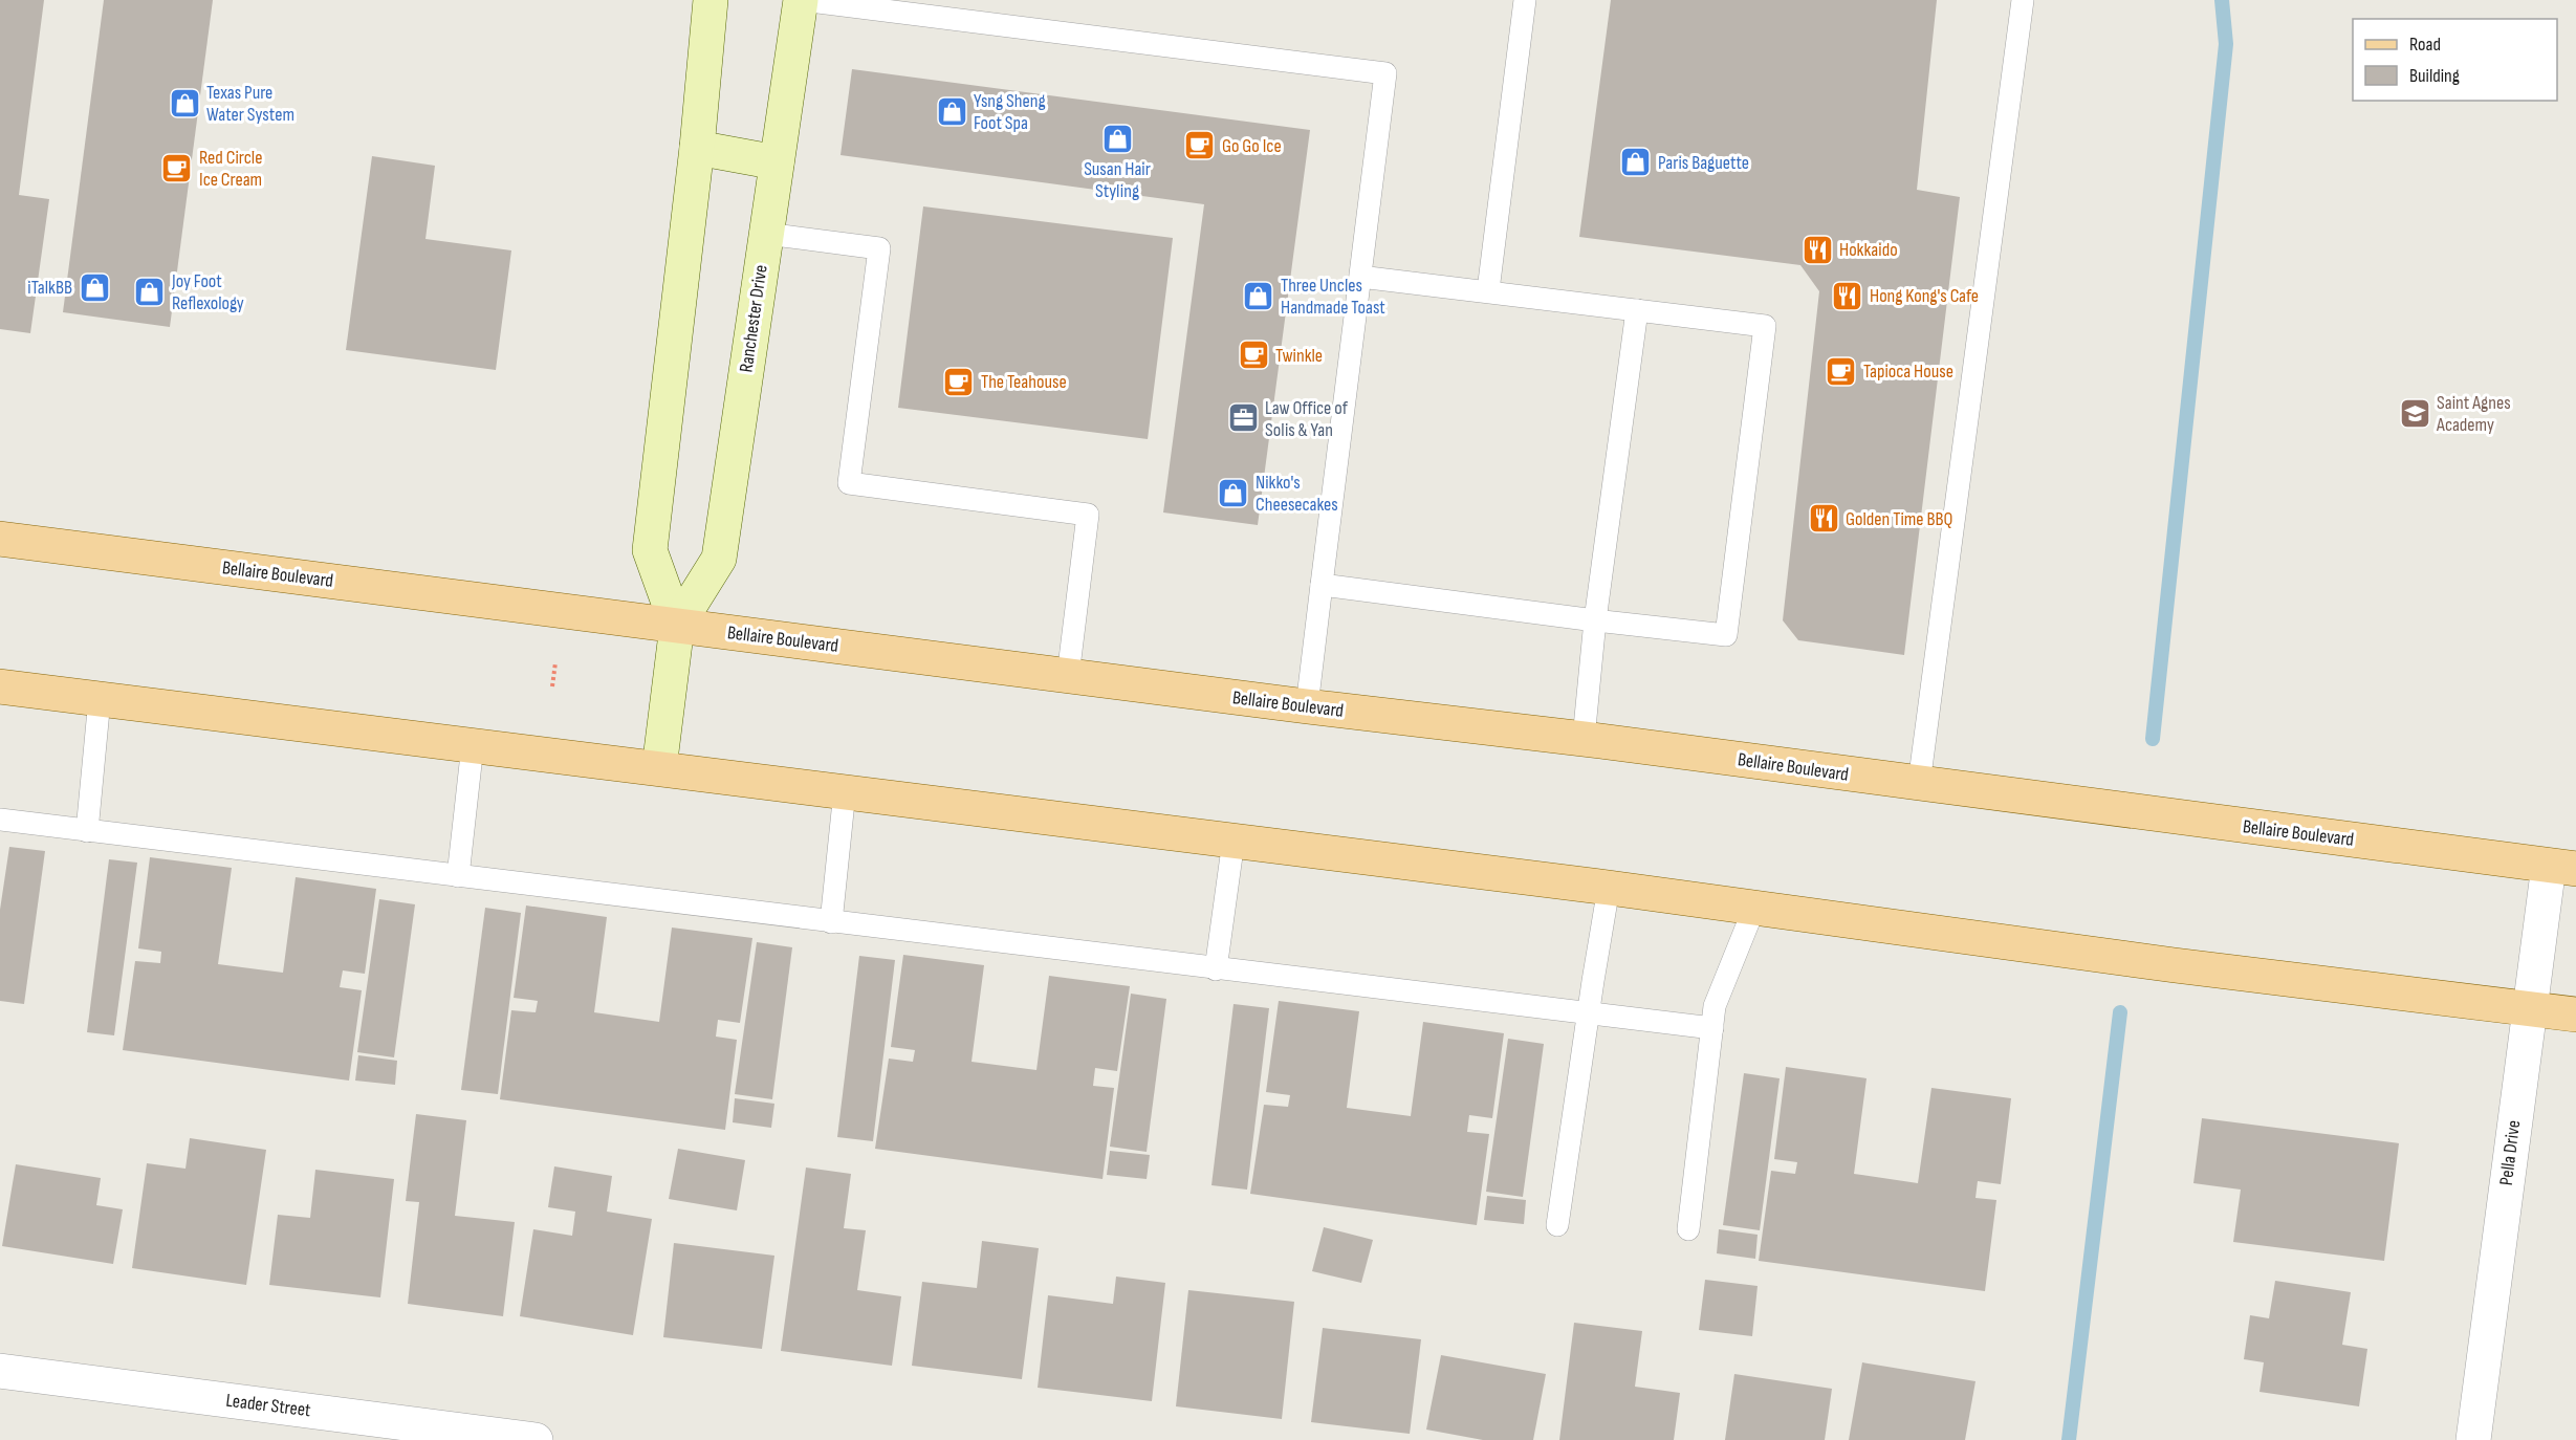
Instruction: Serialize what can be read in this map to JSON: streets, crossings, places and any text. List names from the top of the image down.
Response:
{
  "streets": {
    "main road": ["Bellaire Boulevard"],
    "street": ["Ranchester Drive", "Pella Drive", "Leader Street"]
  },
  "crossings": [
    ["Ranchester Drive", "Bellaire Boulevard"],
    ["Bellaire Boulevard", "Pella Drive"]
  ],
  "places": {
    "shop": [
      "Texas Pure Water System",
      "Ysng Sheng Foot Spa",
      "Susan Hair Styling",
      "Paris Baguette",
      "iTalkBB",
      "Joy Foot Reflexology",
      "Three Uncles Handmade Toast",
      "Nikko's Cheesecakes"
    ],
    "cafe": [
      "Go Go Ice",
      "Red Circle Ice Cream",
      "Twinkle",
      "Tapioca House",
      "The Teahouse"
    ],
    "restaurant": ["Hokkaido", "Hong Kong's Cafe", "Golden Time BBQ"],
    "school or university": ["Saint Agnes Academy"],
    "office": ["Law Office of Solis & Yan"]
  },
  "legend": ["Road", "Building"]
}
